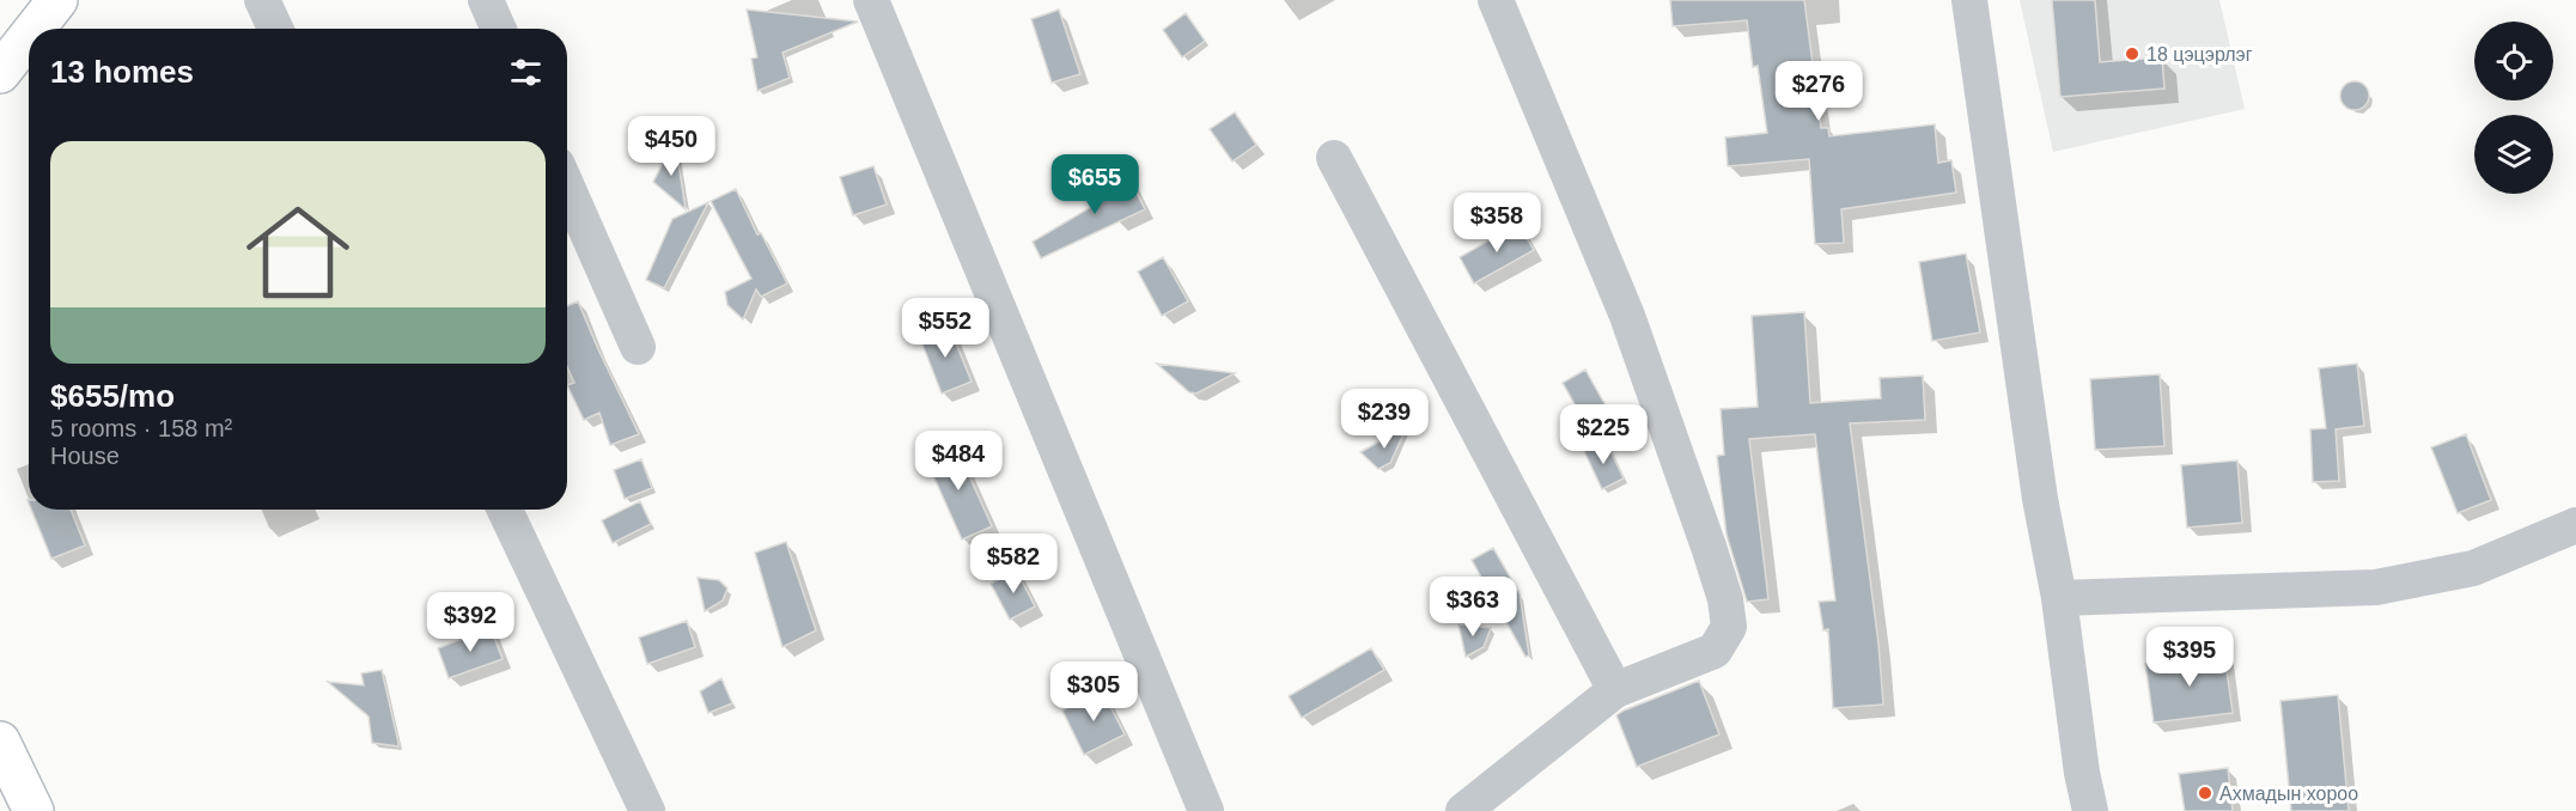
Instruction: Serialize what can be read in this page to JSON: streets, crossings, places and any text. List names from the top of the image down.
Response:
{
  "places": ["18 цэцэрлэг", "Ахмадын хороо"],
  "page": {
    "heading": "13 homes",
    "price": [
      "$276",
      "$450",
      "$655",
      "$358",
      "$552",
      "$239",
      "$225",
      "$484",
      "$582",
      "$363",
      "$392",
      "$395",
      "$305"
    ],
    "list": [
      {
        "name": "$655/mo",
        "note": "5 rooms · 158 m² · House"
      }
    ]
  }
}
